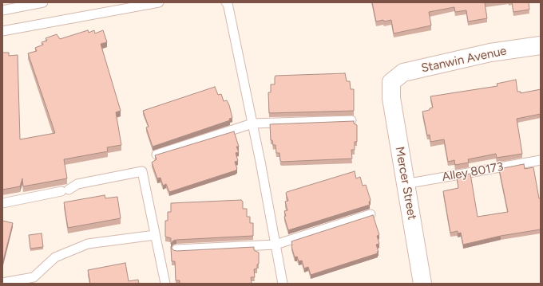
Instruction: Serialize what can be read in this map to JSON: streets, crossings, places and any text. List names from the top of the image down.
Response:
{
  "streets": {
    "street": ["Stanwin Avenue", "Mercer Street"],
    "lane": ["Alley 80173"]
  },
  "crossings": [
    ["Stanwin Avenue", "Mercer Street"],
    ["Alley 80173", "Mercer Street"]
  ]
}
